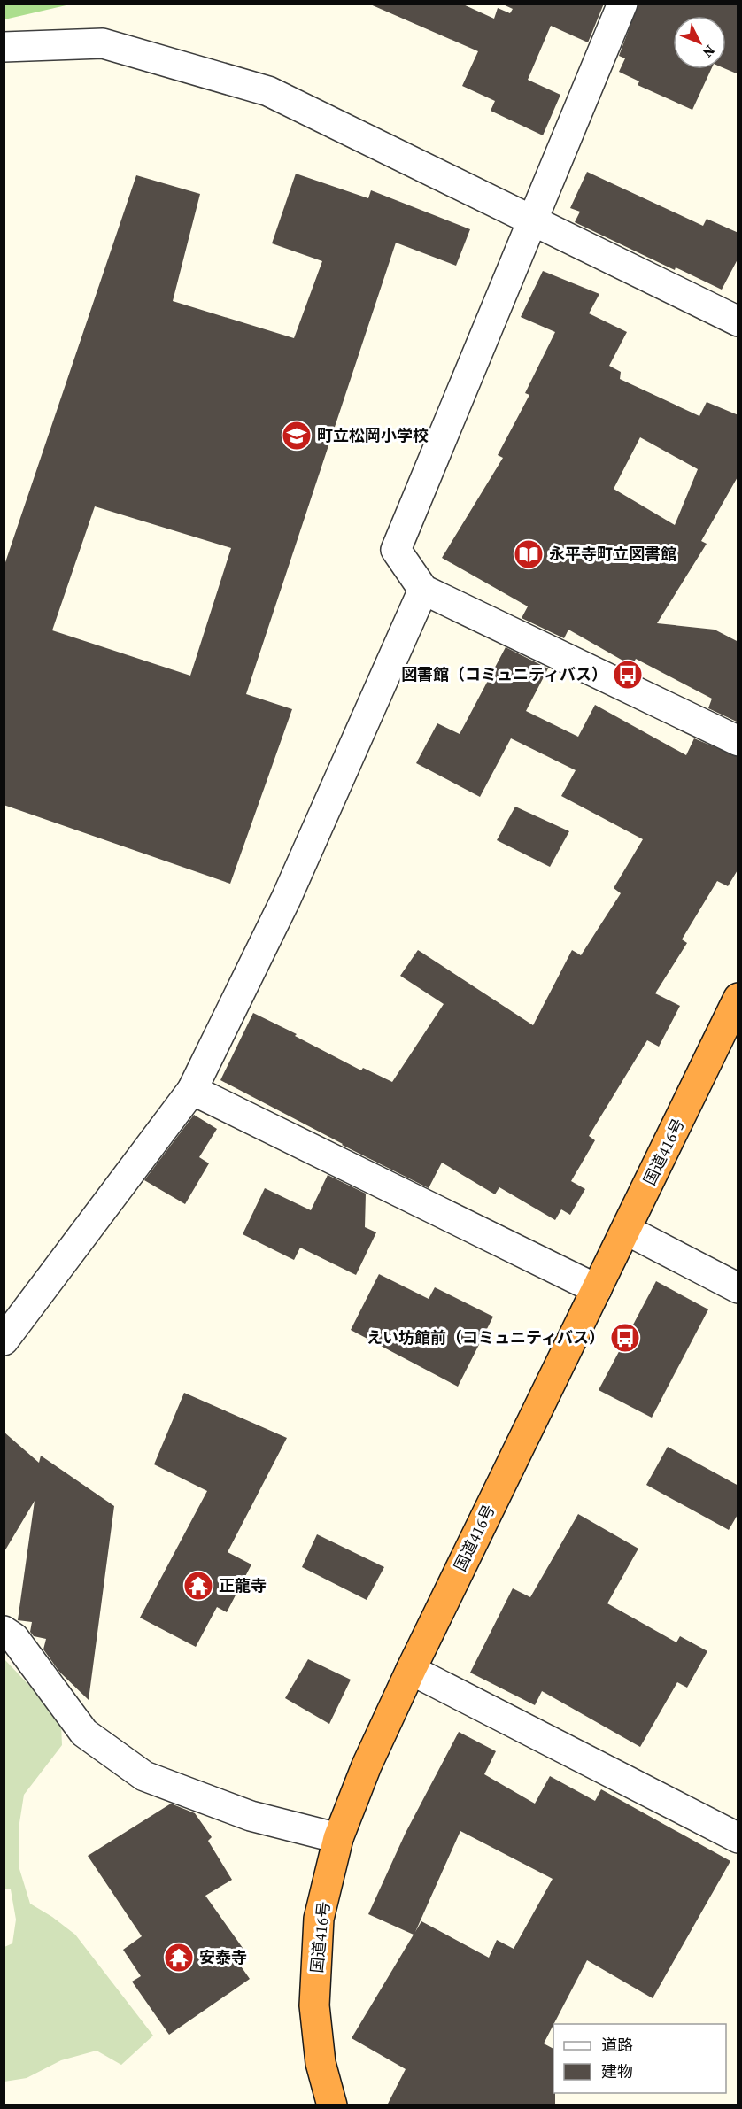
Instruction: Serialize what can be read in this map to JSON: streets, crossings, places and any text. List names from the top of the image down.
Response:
{
  "streets": {
    "highway": ["国道416号"]
  },
  "places": {
    "school or university": ["町立松岡小学校"],
    "library": ["永平寺町立図書館"],
    "bus stop": ["図書館（コミュニティバス）", "えい坊館前（コミュニティバス）"],
    "temple": ["正龍寺", "安泰寺"]
  },
  "legend": ["道路", "建物"],
  "north": "bottom right"
}
